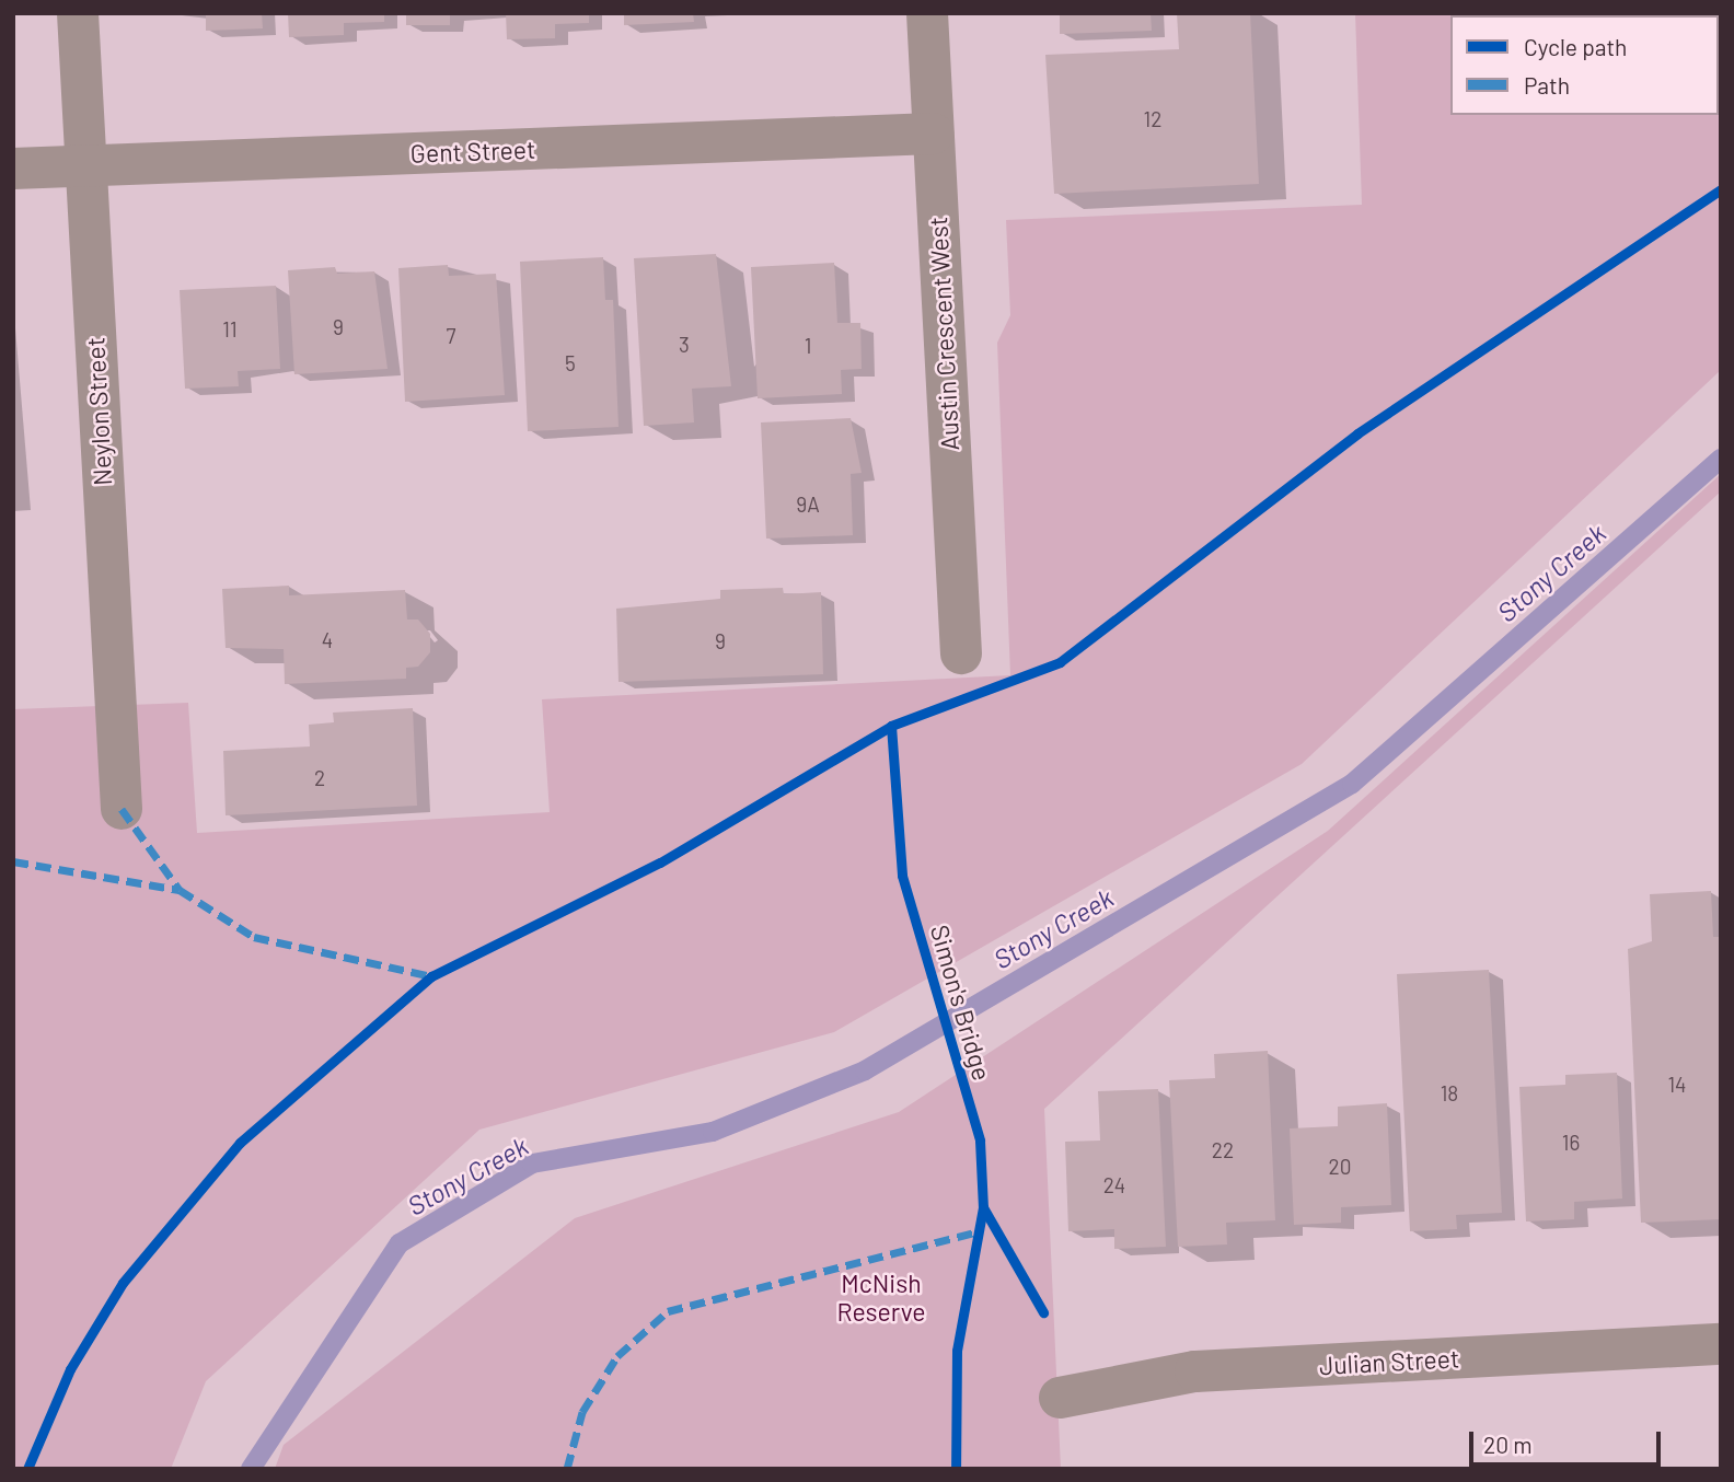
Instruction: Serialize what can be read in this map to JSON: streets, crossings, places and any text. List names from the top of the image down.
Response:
{
  "streets": {
    "street": [
      "Gent Street",
      "Austin Crescent West",
      "Neylon Street",
      "Julian Street"
    ],
    "cycle path": ["Simon's Bridge"]
  },
  "crossings": [
    ["Gent Street", "Austin Crescent West"],
    ["Gent Street", "Neylon Street"]
  ],
  "water": ["Stony Creek"],
  "parks": ["McNish Reserve"],
  "house_numbers": [
    "12",
    "9",
    "11",
    "7",
    "3",
    "1",
    "5",
    "9A",
    "4",
    "9",
    "2",
    "14",
    "18",
    "16",
    "22",
    "20",
    "24"
  ],
  "legend": ["Cycle path", "Path"],
  "scale_bar": "20 m"
}
